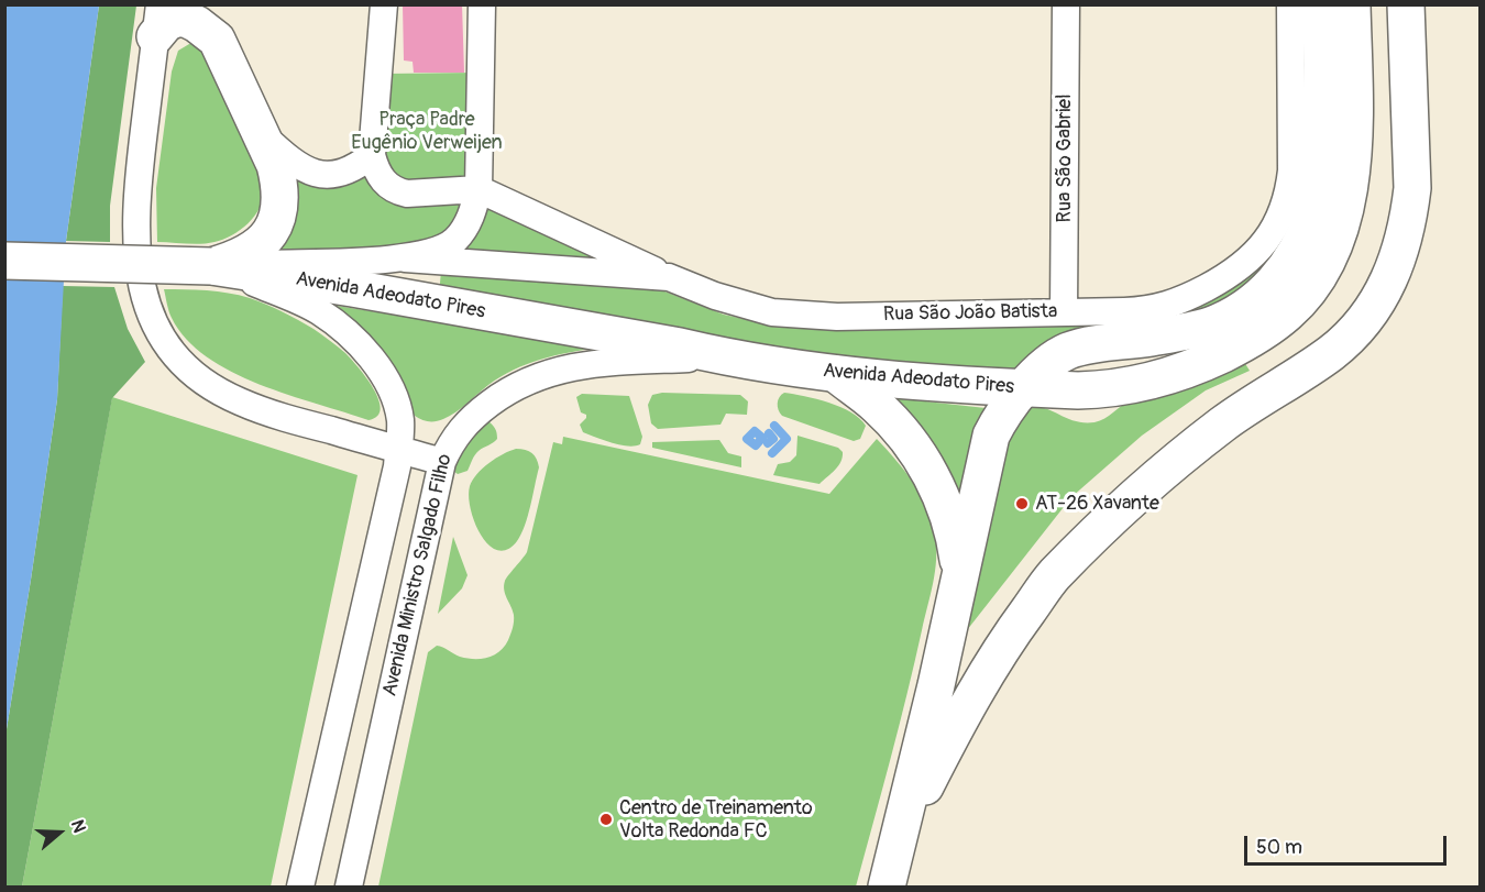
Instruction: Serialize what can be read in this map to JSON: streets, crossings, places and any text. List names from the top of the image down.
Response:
{
  "streets": {
    "main road": ["Avenida Adeodato Pires"],
    "street": ["Rua São Gabriel", "Rua São João Batista", "Avenida Ministro Salgado Filho"]
  },
  "crossings": [
    ["Rua São Gabriel", "Rua São João Batista"],
    ["Avenida Adeodato Pires", "Avenida Ministro Salgado Filho"]
  ],
  "parks": ["Praça Padre Eugênio Verweijen"],
  "places": ["AT-26 Xavante", "Centro de Treinamento Volta Redonda FC"],
  "scale_bar": "50 m",
  "north": "right"
}
